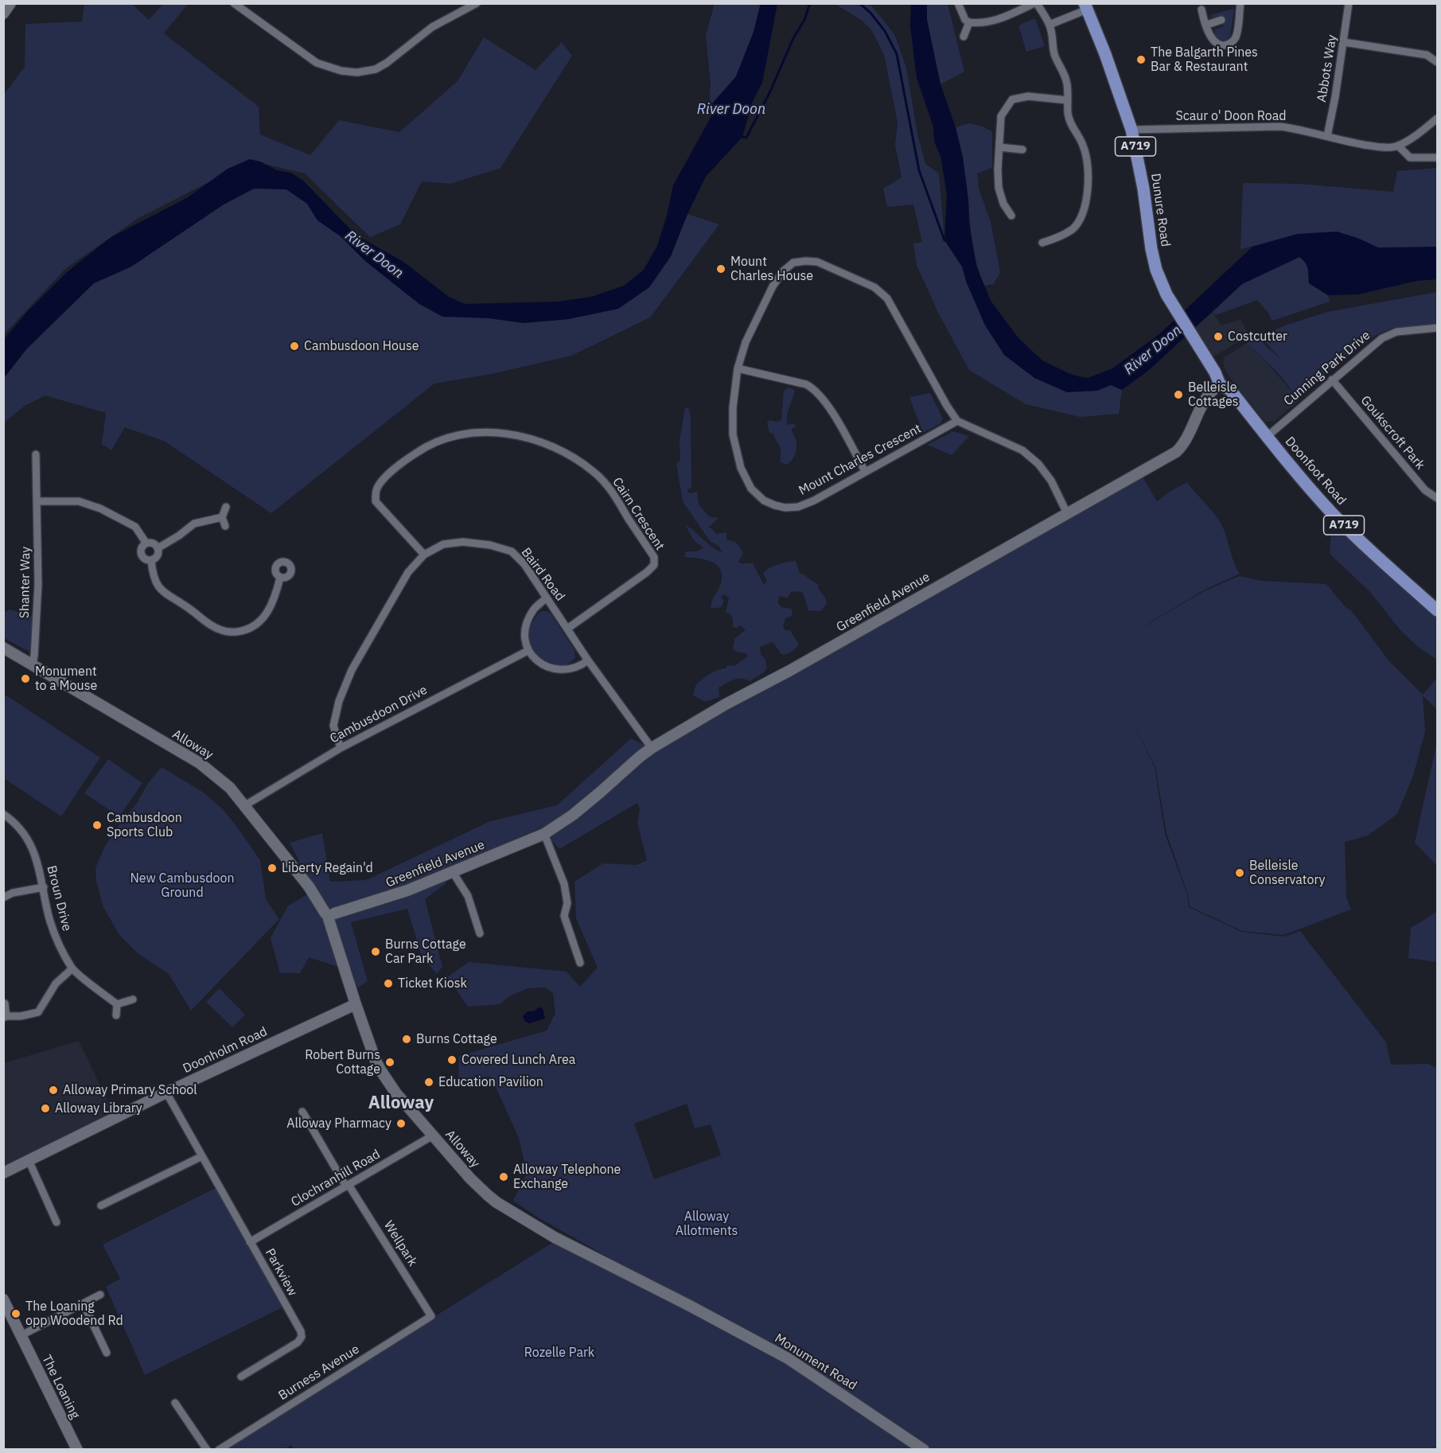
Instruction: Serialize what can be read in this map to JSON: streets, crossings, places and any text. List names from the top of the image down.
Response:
{
  "streets": {
    "main road": ["A719", "Dunure Road", "Doonfoot Road"],
    "street": [
      "Abbots Way",
      "Scaur o' Doon Road",
      "Cunning Park Drive",
      "Goukscroft Park",
      "Mount Charles Crescent",
      "Cairn Crescent",
      "Baird Road",
      "Shanter Way",
      "Greenfield Avenue",
      "Cambusdoon Drive",
      "Alloway",
      "Broun Drive",
      "Doonholm Road",
      "Clochranhill Road",
      "Wellpark",
      "Parkview",
      "Monument Road",
      "Burness Avenue",
      "The Loaning"
    ]
  },
  "crossings": [
    ["Abbots Way", "Scaur o' Doon Road"],
    ["Scaur o' Doon Road", "Dunure Road"],
    ["Dunure Road", "Doonfoot Road"],
    ["Dunure Road", "Greenfield Avenue"],
    ["Cunning Park Drive", "Goukscroft Park"],
    ["Cunning Park Drive", "Doonfoot Road"],
    ["Doonfoot Road", "Greenfield Avenue"],
    ["Cairn Crescent", "Baird Road"],
    ["Baird Road", "Greenfield Avenue"],
    ["Baird Road", "Cambusdoon Drive"],
    ["Shanter Way", "Alloway"],
    ["Greenfield Avenue", "Alloway"],
    ["Cambusdoon Drive", "Alloway"],
    ["Alloway", "Doonholm Road"],
    ["Alloway", "Clochranhill Road"],
    ["Alloway", "Monument Road"],
    ["Doonholm Road", "Parkview"],
    ["Clochranhill Road", "Wellpark"],
    ["Clochranhill Road", "Parkview"],
    ["Wellpark", "Burness Avenue"]
  ],
  "districts": ["Alloway"],
  "water": ["River Doon"],
  "parks": ["New Cambusdoon Ground", "Alloway Allotments", "Rozelle Park"],
  "places": [
    "The Balgarth Pines Bar & Restaurant",
    "Mount Charles House",
    "Costcutter",
    "Cambusdoon House",
    "Belleisle Cottages",
    "Monument to a Mouse",
    "Cambusdoon Sports Club",
    "Liberty Regain'd",
    "Belleisle Conservatory",
    "Burns Cottage Car Park",
    "Ticket Kiosk",
    "Burns Cottage",
    "Covered Lunch Area",
    "Robert Burns Cottage",
    "Education Pavilion",
    "Alloway Primary School",
    "Alloway Library",
    "Alloway Pharmacy",
    "Alloway Telephone Exchange",
    "The Loaning opp Woodend Rd"
  ]
}
